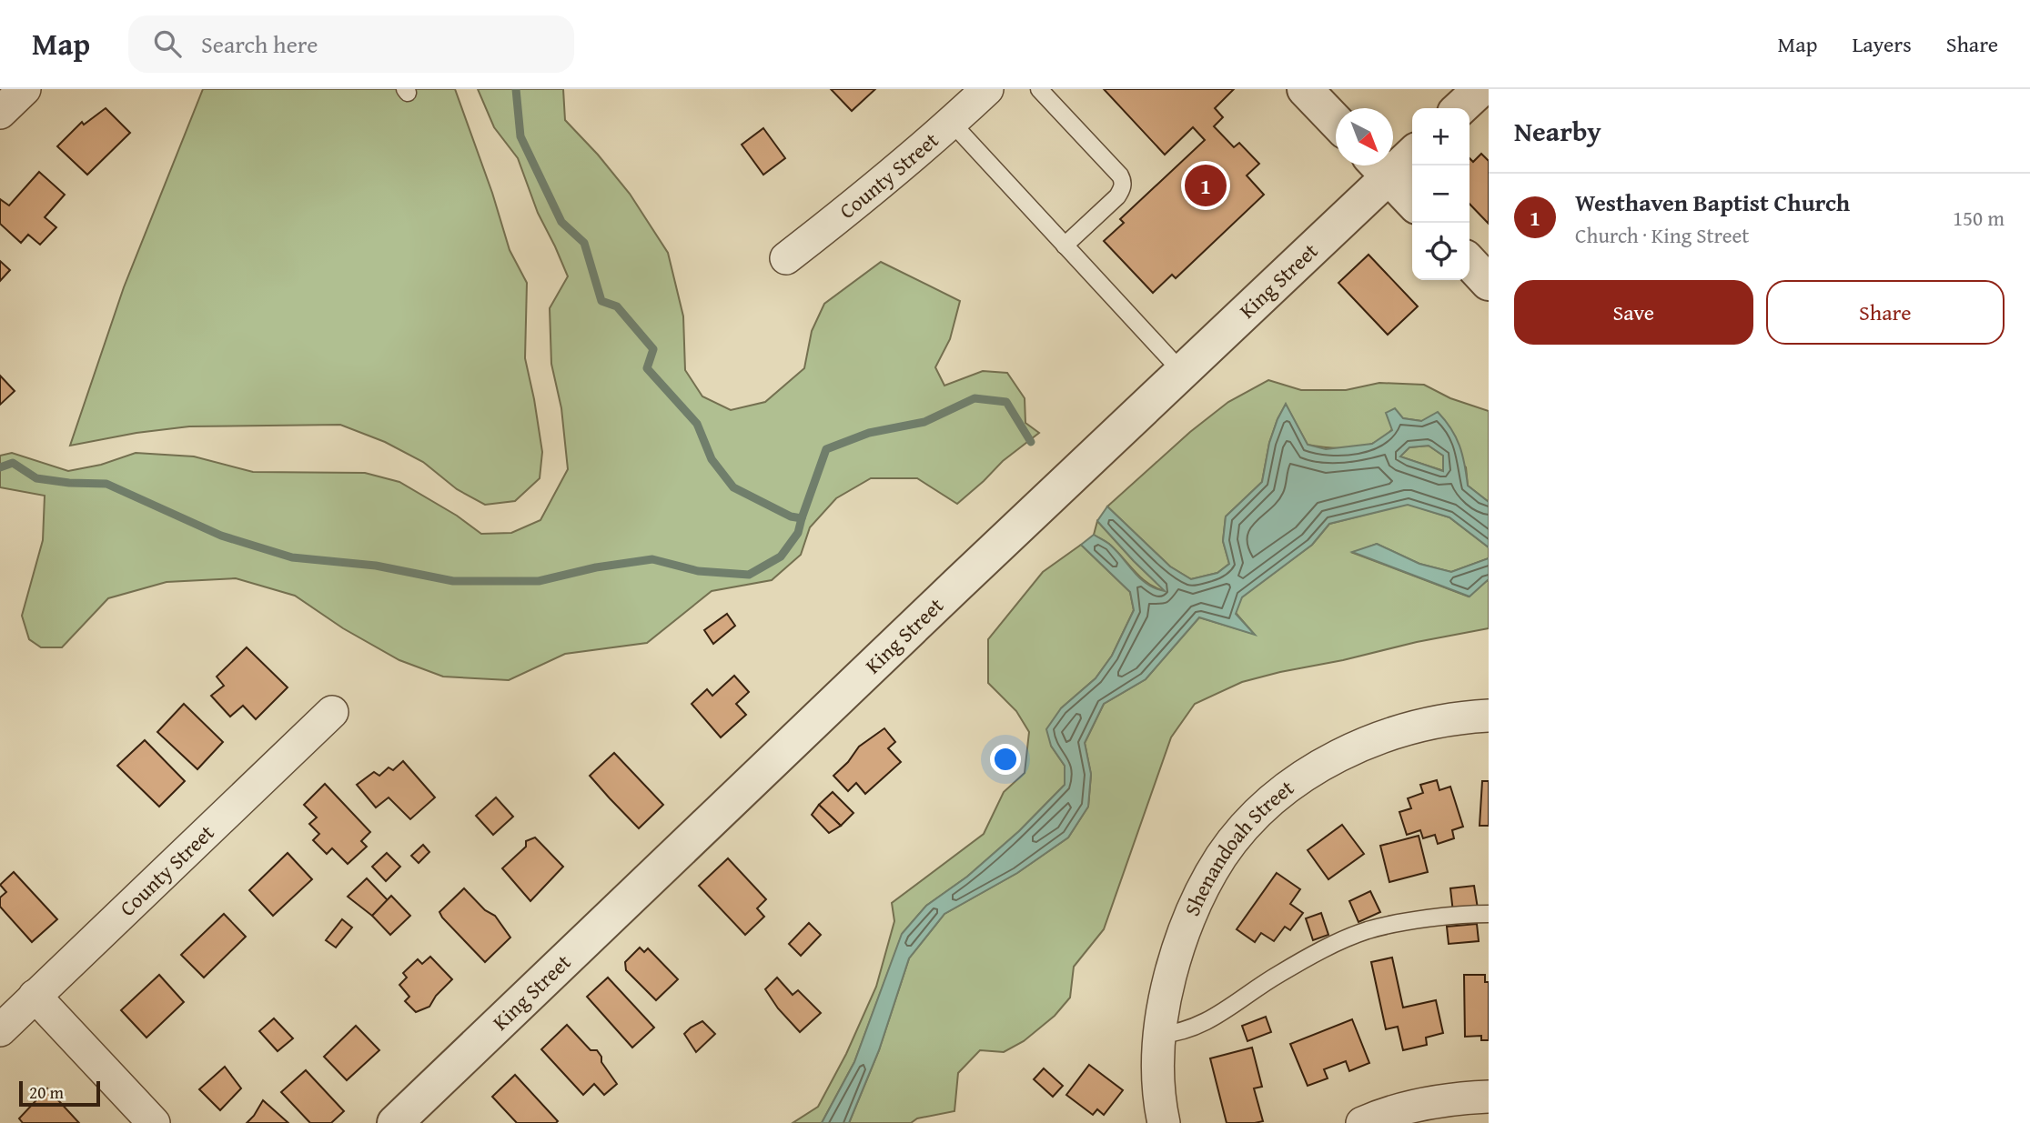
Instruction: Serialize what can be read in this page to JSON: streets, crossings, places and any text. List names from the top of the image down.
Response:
{
  "streets": {
    "street": ["County Street", "King Street", "Shenandoah Street"]
  },
  "scale_bar": "20 m",
  "north": "bottom right",
  "page": {
    "header": "Map",
    "search": "Search here",
    "nav": ["Map", "Layers", "Share"],
    "heading": "Nearby",
    "map_buttons": ["+", "−"],
    "pins": "1",
    "list": [
      {
        "mark": "1",
        "name": "Westhaven Baptist Church",
        "note": "Church · King Street",
        "value": "150 m"
      }
    ],
    "buttons": ["Save", "Share"],
    "scale": "20 m"
  }
}
